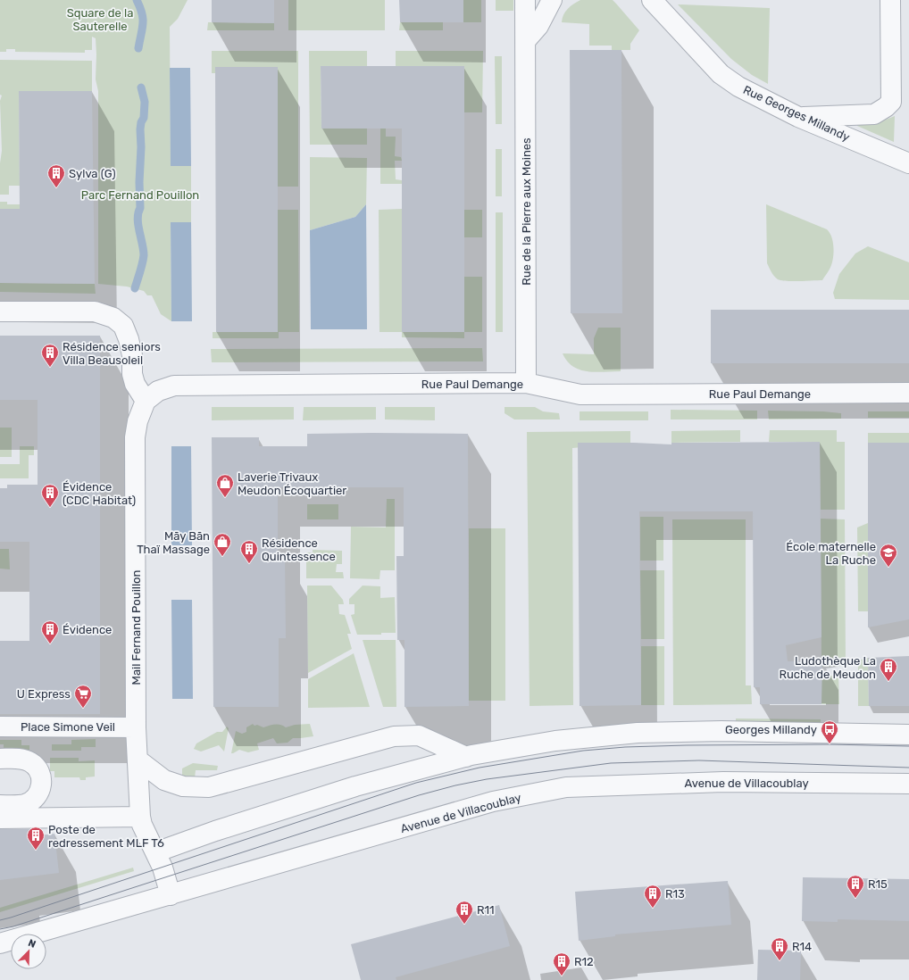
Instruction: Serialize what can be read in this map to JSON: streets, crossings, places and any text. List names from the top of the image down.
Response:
{
  "streets": {
    "street": [
      "Rue Georges Millandy",
      "Rue de la Pierre aux Moines",
      "Rue Paul Demange",
      "Mail Fernand Pouillon",
      "Place Simone Veil",
      "Avenue de Villacoublay"
    ]
  },
  "crossings": [
    ["Rue de la Pierre aux Moines", "Rue Paul Demange"],
    ["Rue Paul Demange", "Mail Fernand Pouillon"],
    ["Mail Fernand Pouillon", "Place Simone Veil"]
  ],
  "parks": ["Square de la Sauterelle", "Parc Fernand Pouillon"],
  "places": {
    "building": [
      "Sylva (G)",
      "Résidence seniors Villa Beausoleil",
      "Évidence (CDC Habitat)",
      "Résidence Quintessence",
      "Évidence",
      "Ludothèque La Ruche de Meudon",
      "Poste de redressement MLF T6",
      "R15",
      "R13",
      "R11",
      "R14",
      "R12"
    ],
    "shop": ["Laverie Trivaux Meudon Écoquartier", "Māy Bān Thaï Massage"],
    "school or university": ["École maternelle La Ruche"],
    "supermarket": ["U Express"],
    "bus stop": ["Georges Millandy"]
  },
  "north": "top right"
}
